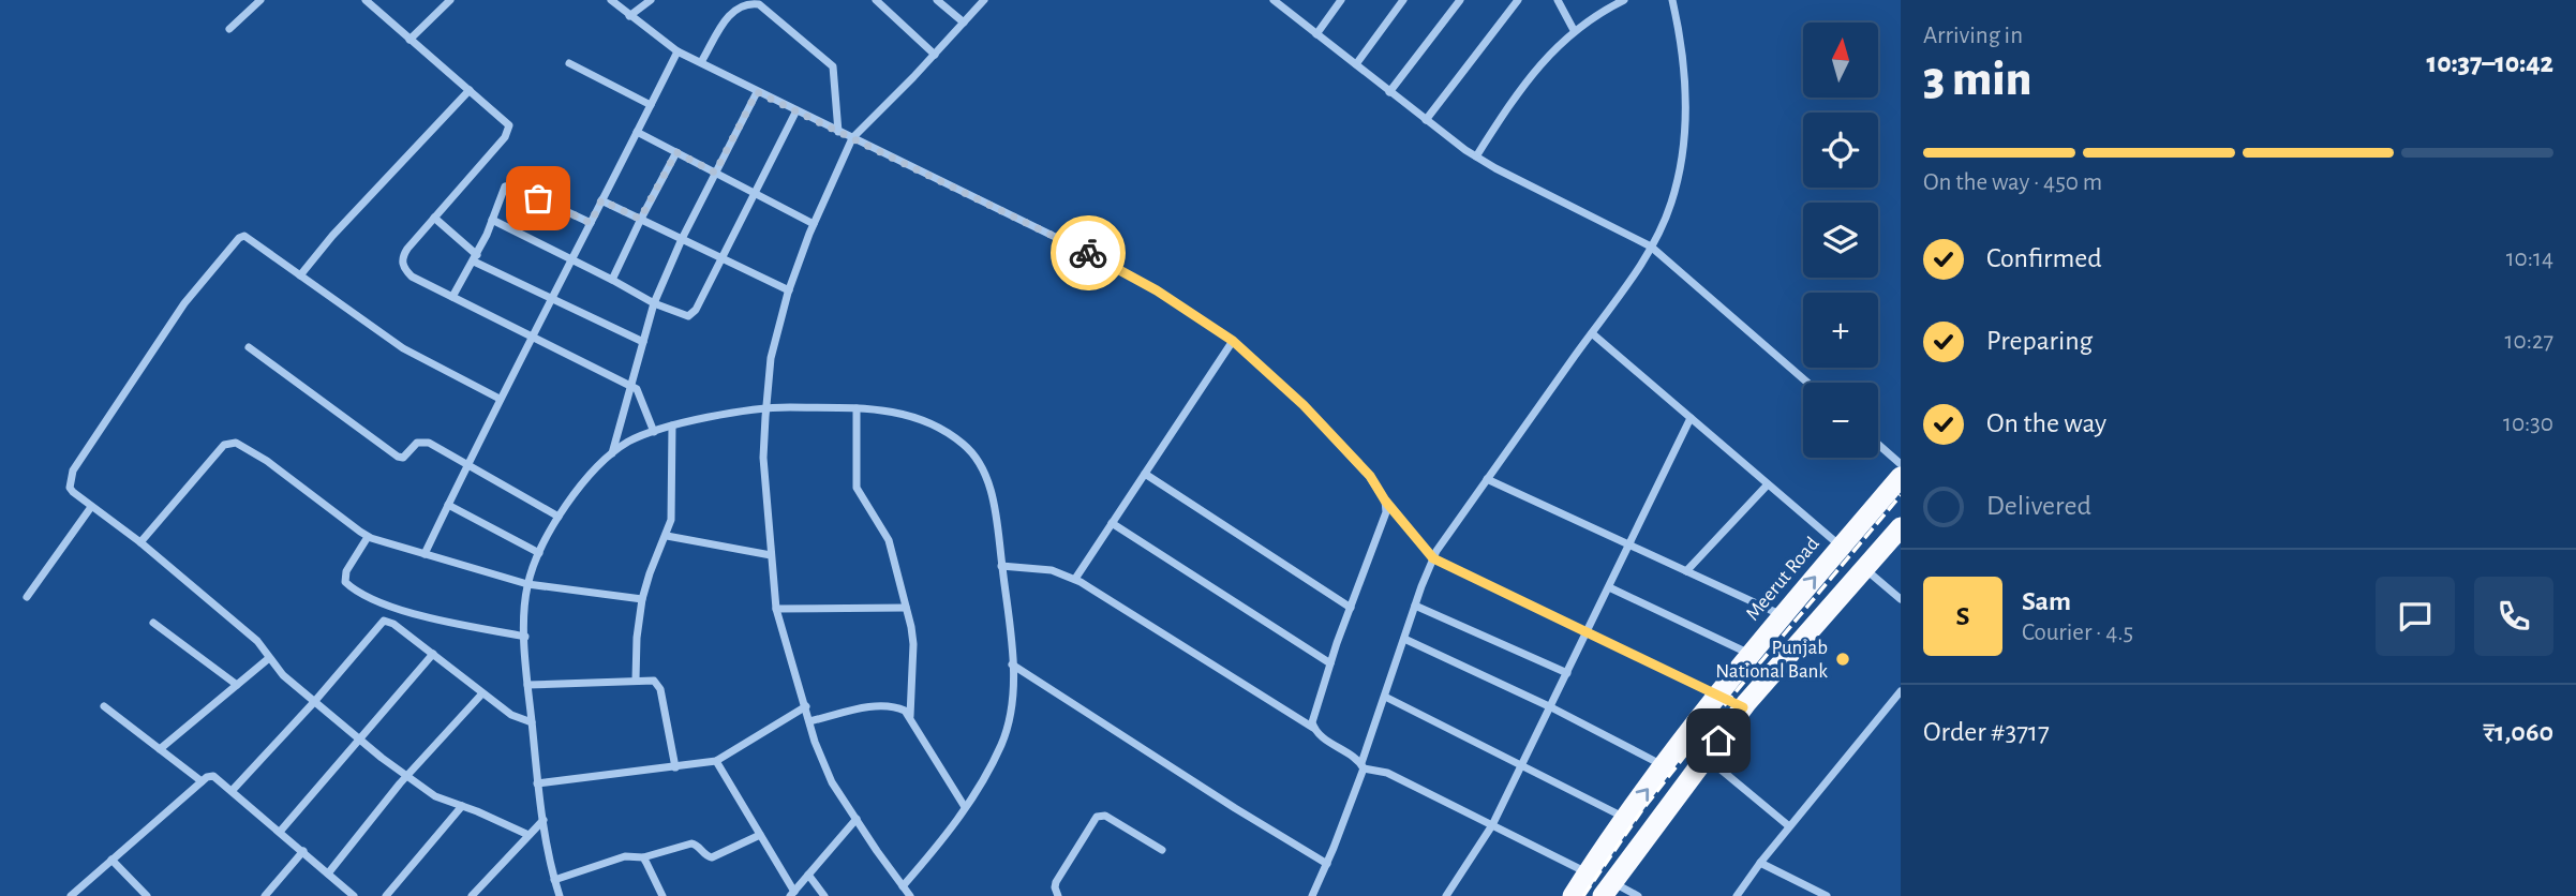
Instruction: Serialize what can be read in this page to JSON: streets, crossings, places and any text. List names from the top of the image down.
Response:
{
  "streets": {
    "highway": ["Meerut Road"]
  },
  "places": ["Punjab National Bank"],
  "north": "top",
  "page": {
    "heading": ["3 min", "Arriving in", "10:37–10:42"],
    "panel": [
      "Sam",
      "Courier · 4.5",
      "Order #3717",
      "₹1,060"
    ],
    "map_buttons": ["+", "−"],
    "bar": "On the way · 450 m",
    "list": [
      ["Confirmed", "10:14"],
      ["Preparing", "10:27"],
      ["On the way", "10:30"],
      "Delivered"
    ],
    "round": "S"
  }
}
